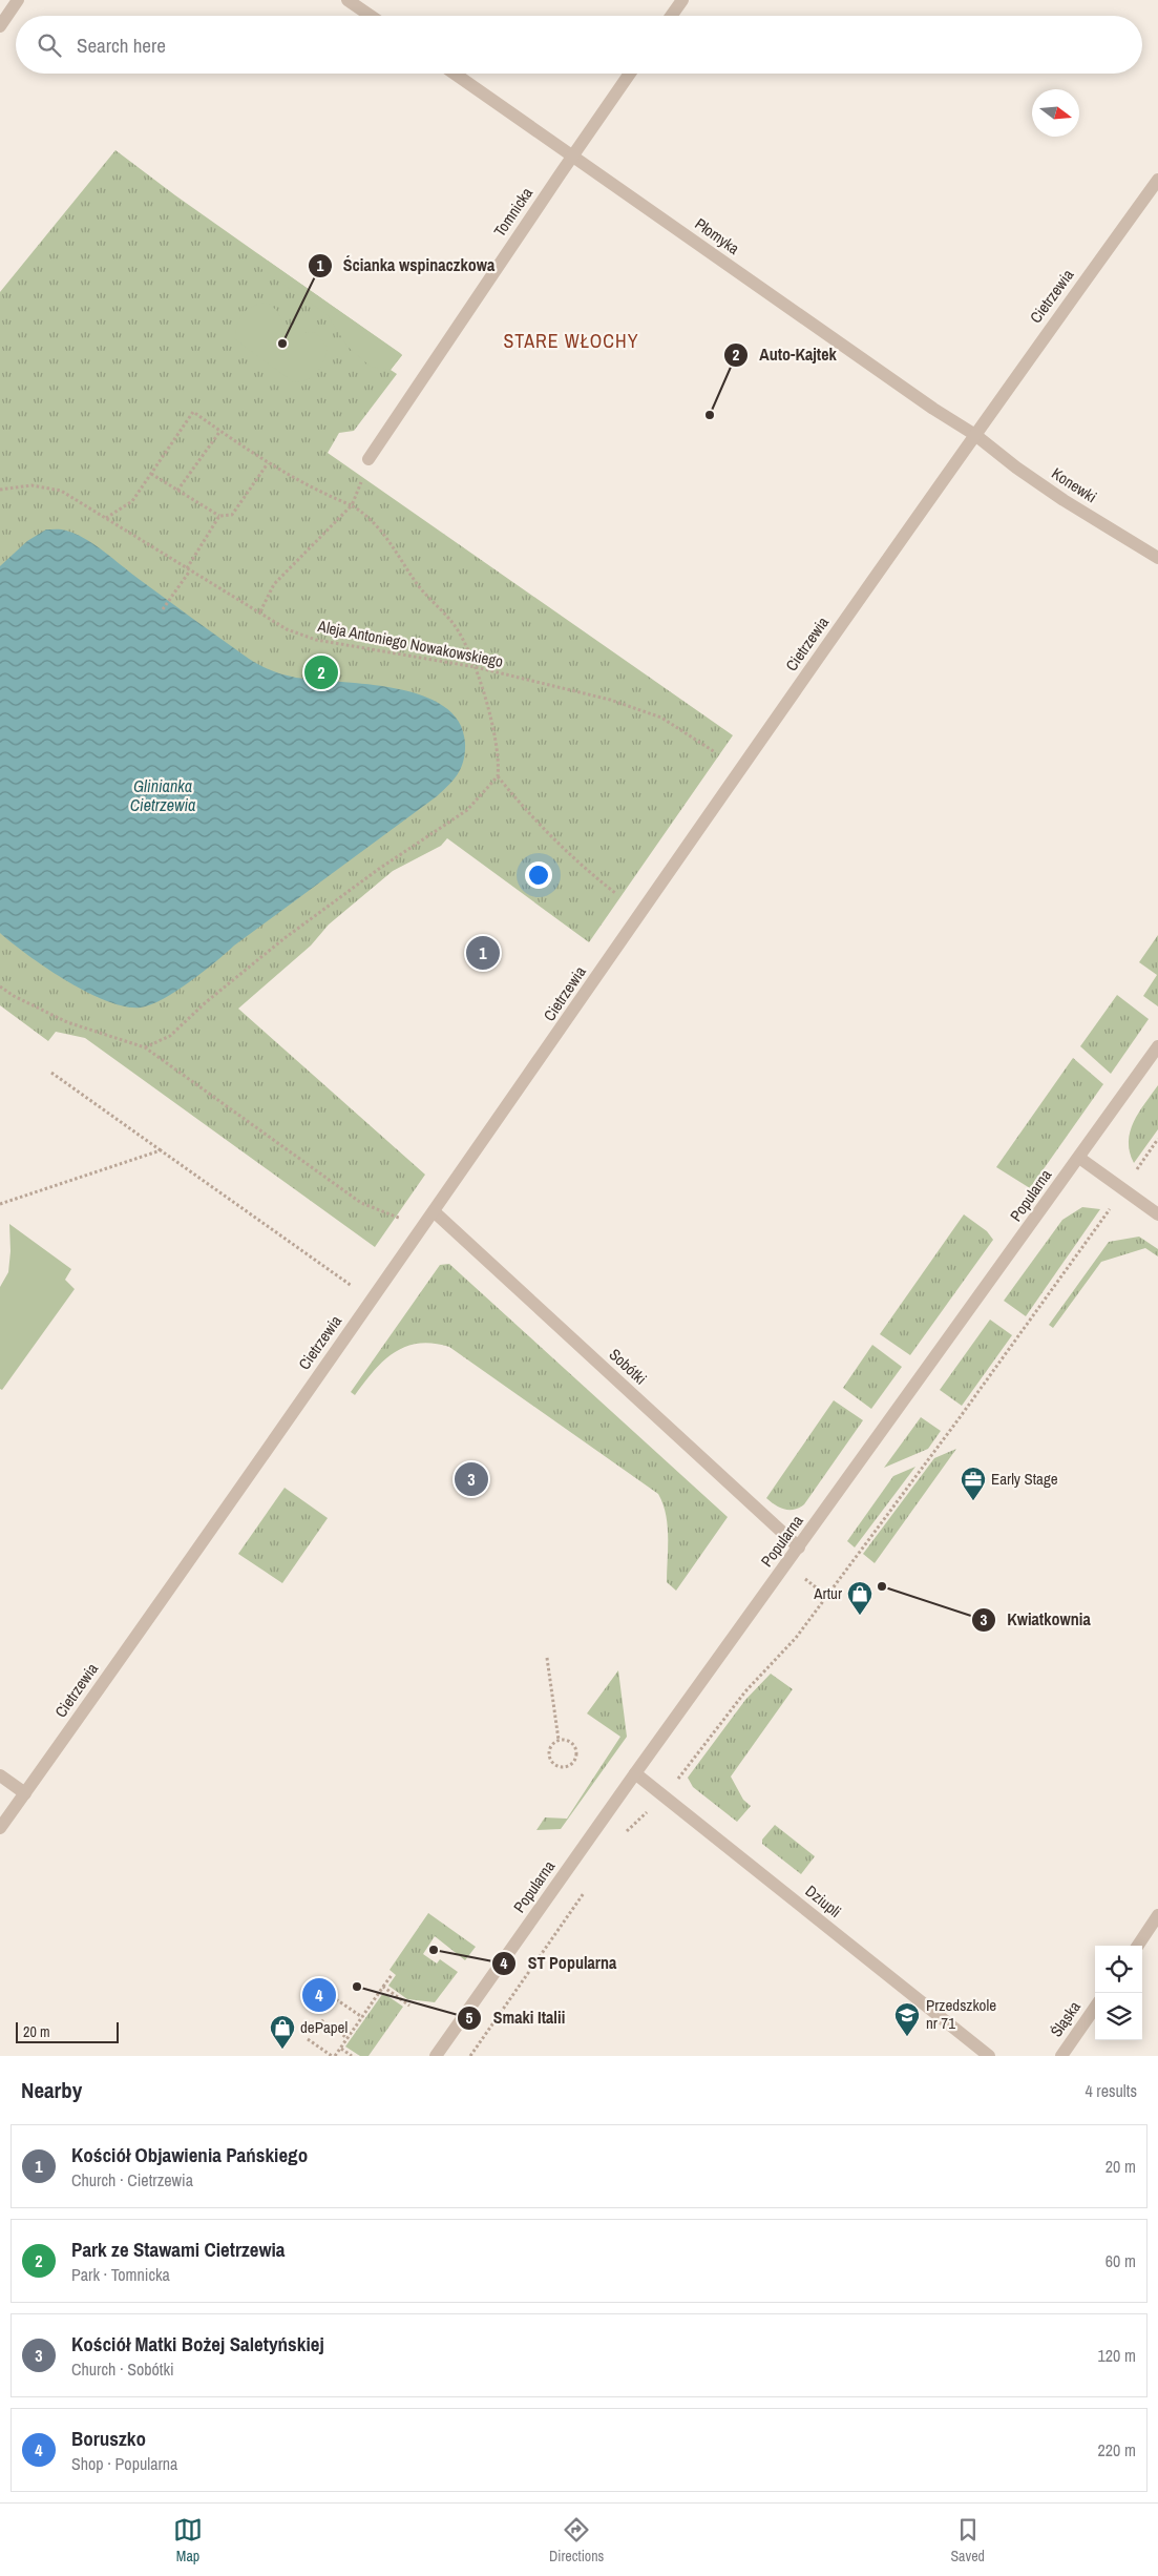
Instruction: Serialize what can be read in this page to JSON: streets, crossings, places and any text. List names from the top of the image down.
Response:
{
  "streets": {
    "street": [
      "Tomnicka",
      "Płomyka",
      "Cietrzewia",
      "Konewki",
      "Popularna",
      "Sobótki",
      "Dziupli",
      "Śląska"
    ],
    "path": ["Aleja Antoniego Nowakowskiego"]
  },
  "crossings": [
    ["Tomnicka", "Płomyka"],
    ["Płomyka", "Cietrzewia"],
    ["Płomyka", "Konewki"],
    ["Cietrzewia", "Konewki"],
    ["Cietrzewia", "Sobótki"],
    ["Popularna", "Sobótki"],
    ["Popularna", "Dziupli"]
  ],
  "districts": ["STARE WŁOCHY"],
  "water": ["Glinianka Cietrzewia"],
  "places": {
    "other": [
      "Ścianka wspinaczkowa",
      "Auto-Kajtek",
      "Kwiatkownia",
      "ST Popularna",
      "Smaki Italii"
    ],
    "office": ["Early Stage"],
    "shop": ["Artur", "dePapel"],
    "school or university": ["Przedszkole nr 71"]
  },
  "scale_bar": "20 m",
  "north": "right",
  "page": {
    "search": "Search here",
    "pins": [
      "2",
      "1",
      "3",
      "4"
    ],
    "scale": "20 m",
    "heading": ["Nearby", "4 results"],
    "list": [
      {
        "mark": "1",
        "name": "Kościół Objawienia Pańskiego",
        "note": "Church · Cietrzewia",
        "value": "20 m"
      },
      {
        "mark": "2",
        "name": "Park ze Stawami Cietrzewia",
        "note": "Park · Tomnicka",
        "value": "60 m"
      },
      {
        "mark": "3",
        "name": "Kościół Matki Bożej Saletyńskiej",
        "note": "Church · Sobótki",
        "value": "120 m"
      },
      {
        "mark": "4",
        "name": "Boruszko",
        "note": "Shop · Popularna",
        "value": "220 m"
      }
    ],
    "nav": ["Map", "Directions", "Saved"]
  }
}
